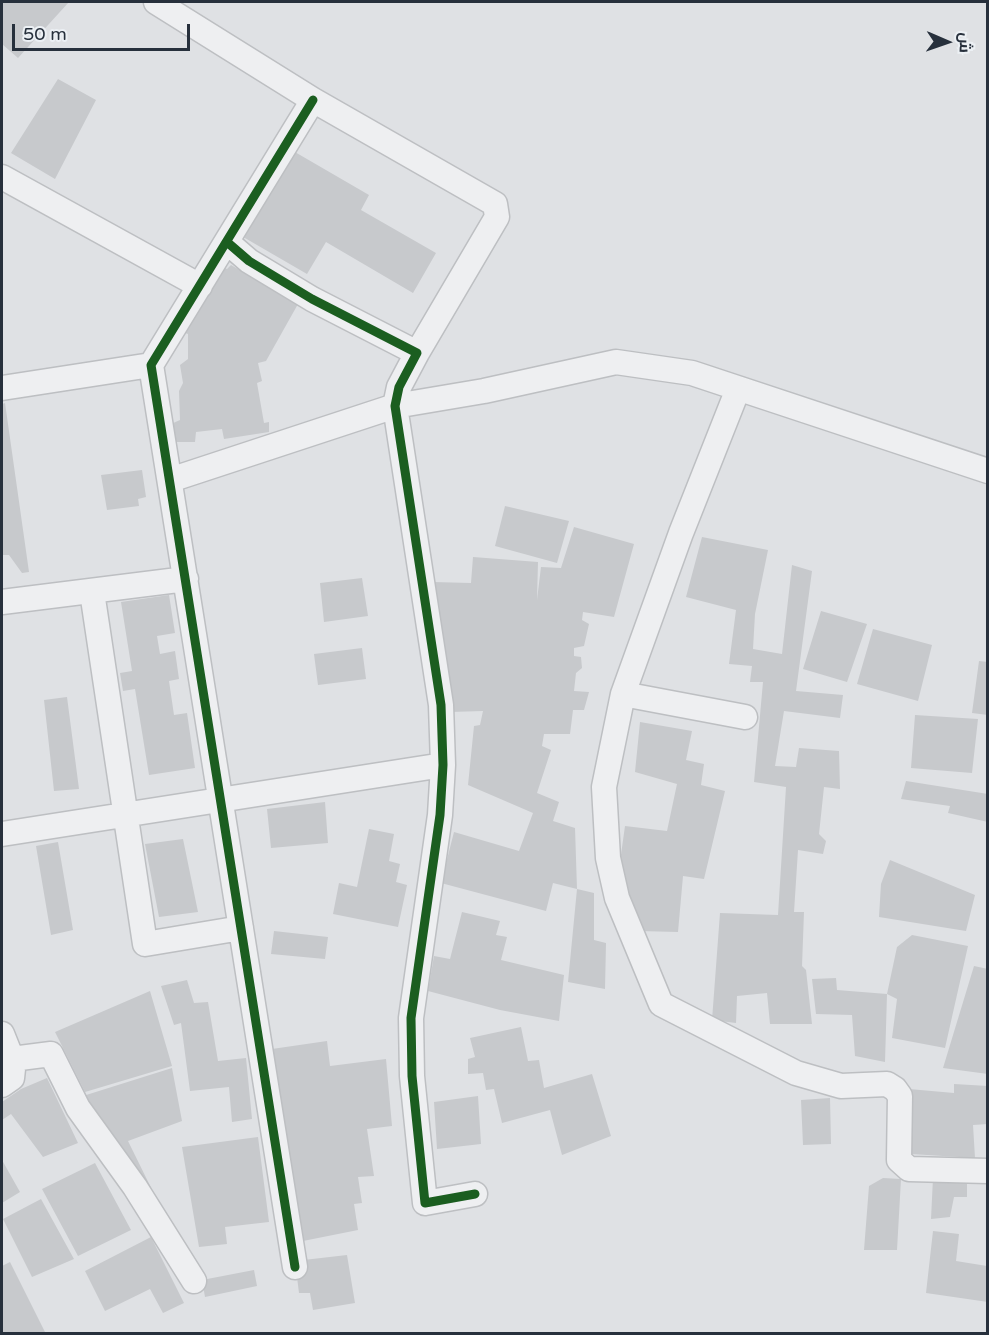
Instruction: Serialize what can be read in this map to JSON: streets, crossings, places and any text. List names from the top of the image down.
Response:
{
  "scale_bar": "50 m",
  "north": "right"
}
